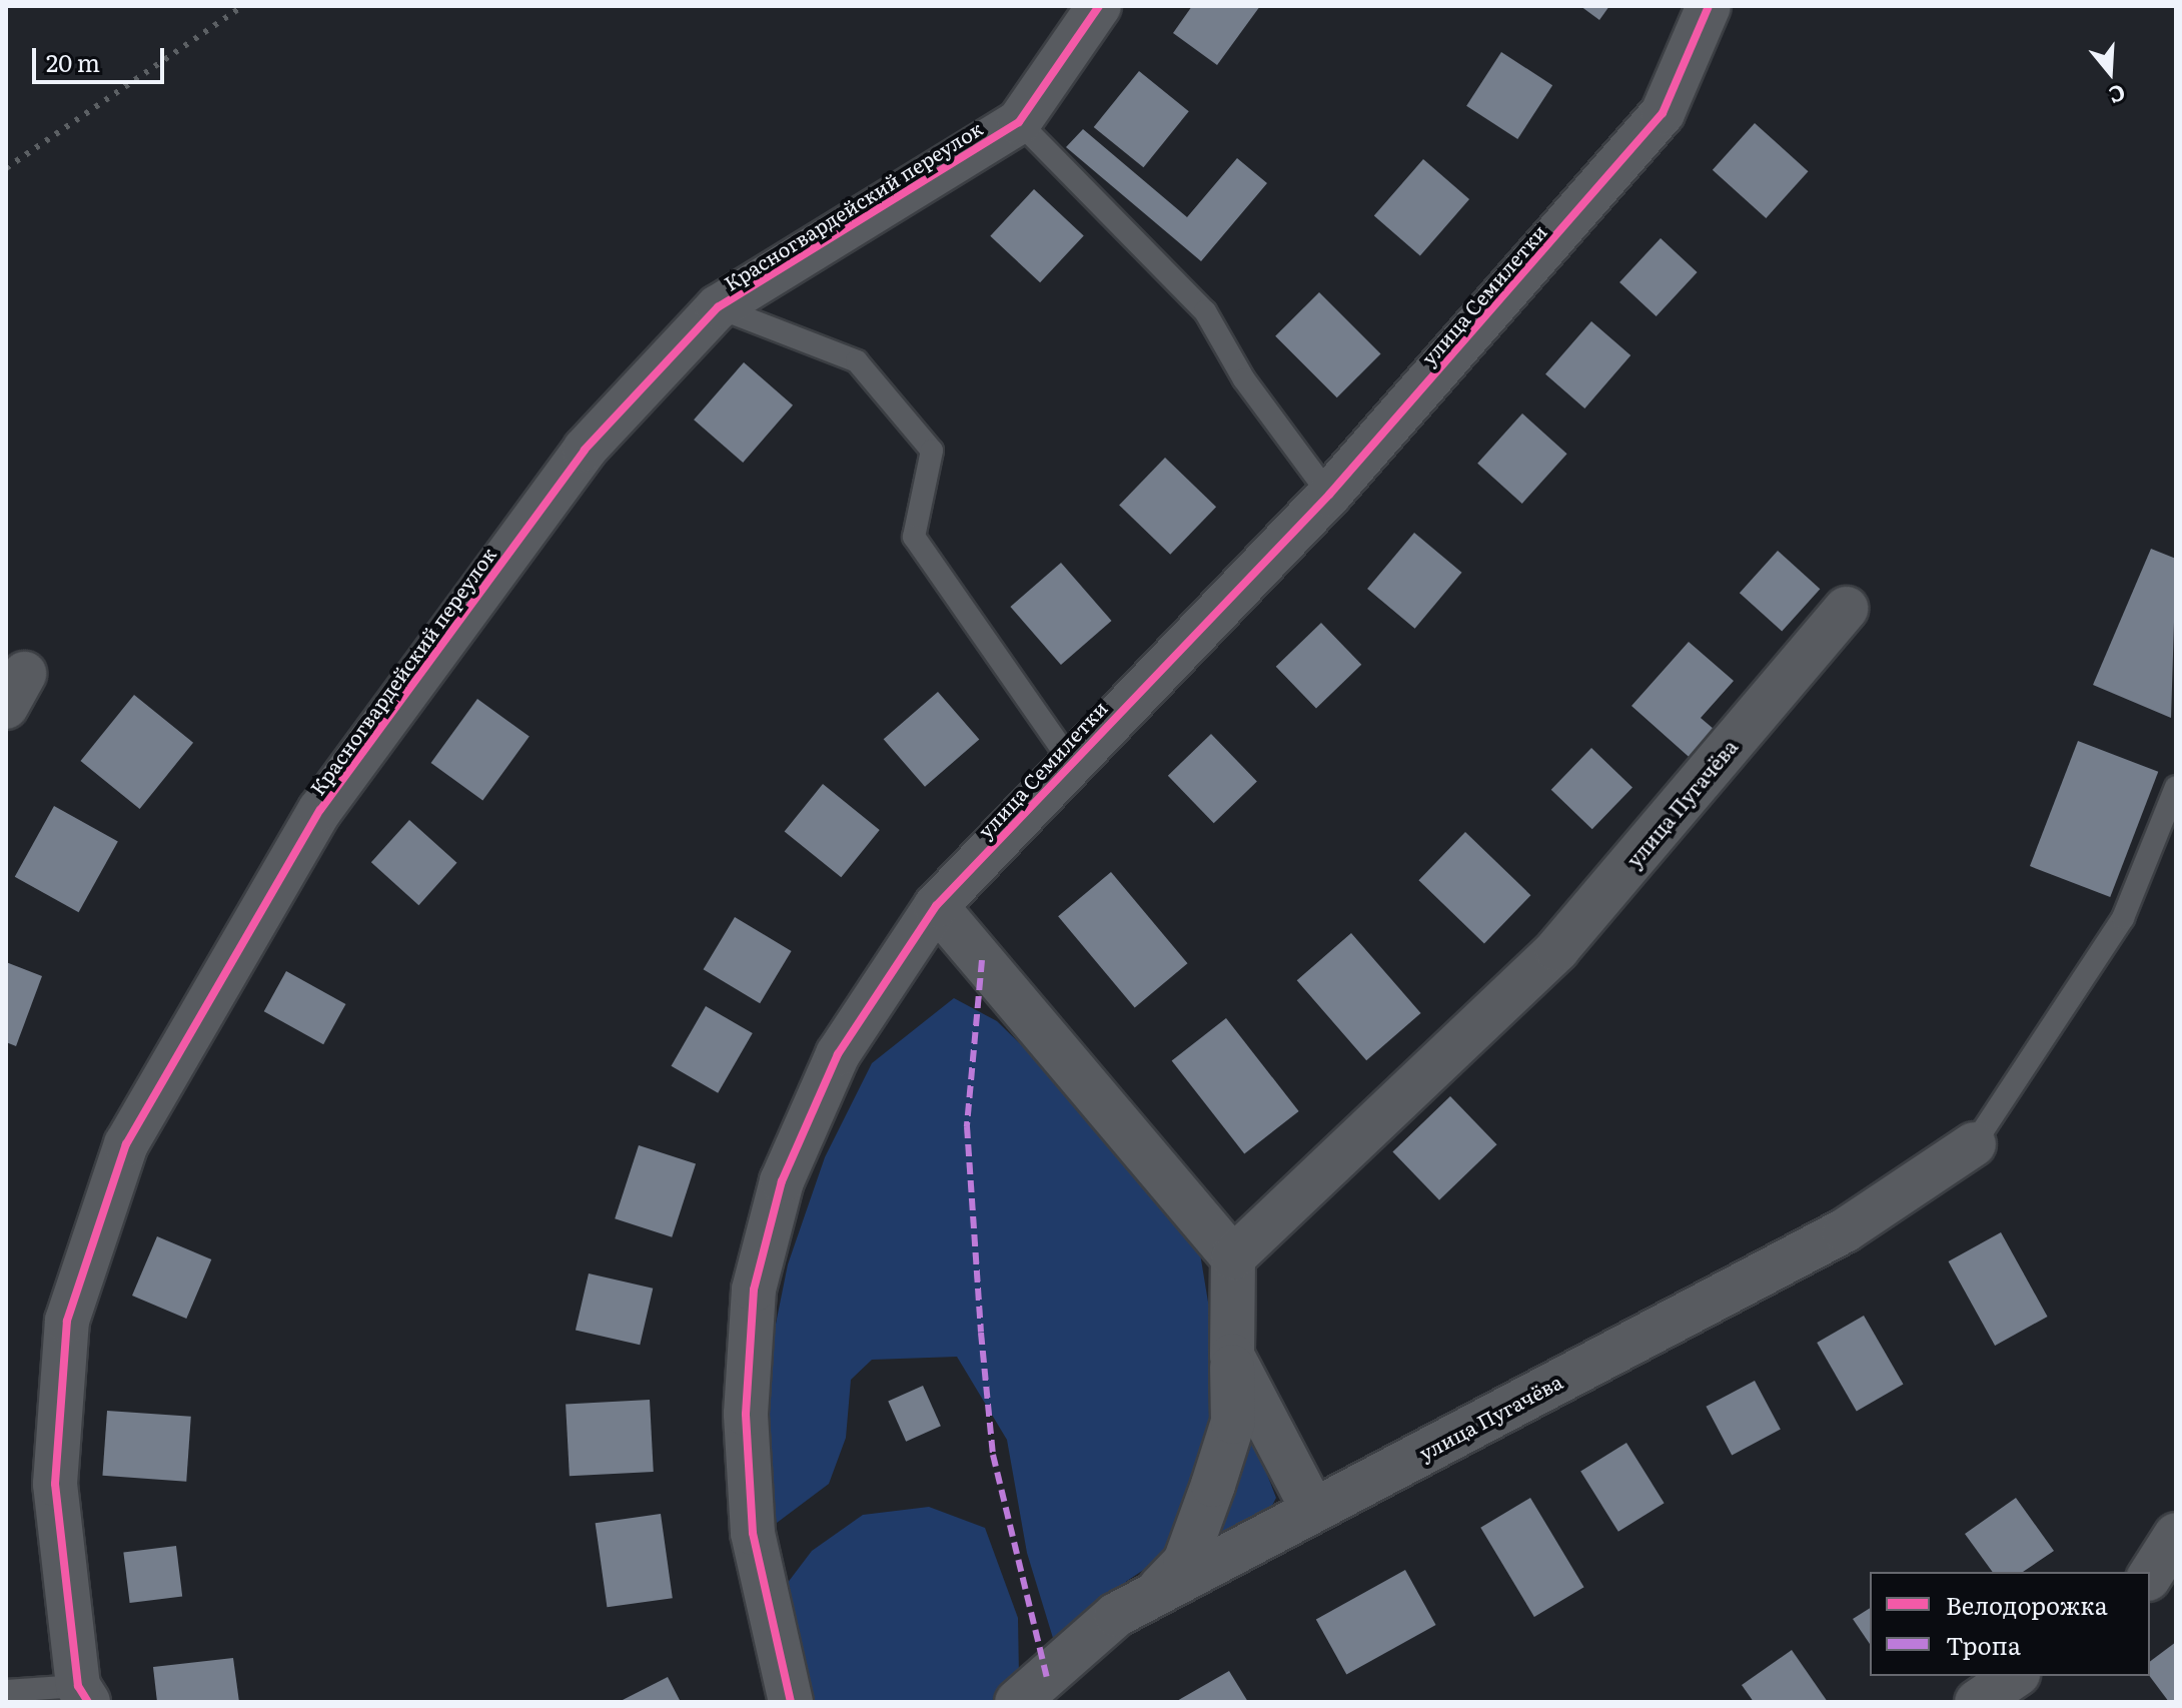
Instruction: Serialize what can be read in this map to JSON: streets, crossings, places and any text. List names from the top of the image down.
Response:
{
  "streets": {
    "street": ["Красногвардейский переулок", "улица Семилетки", "улица Пугачёва"]
  },
  "legend": ["Велодорожка", "Тропа"],
  "scale_bar": "20 m",
  "north": "bottom"
}
